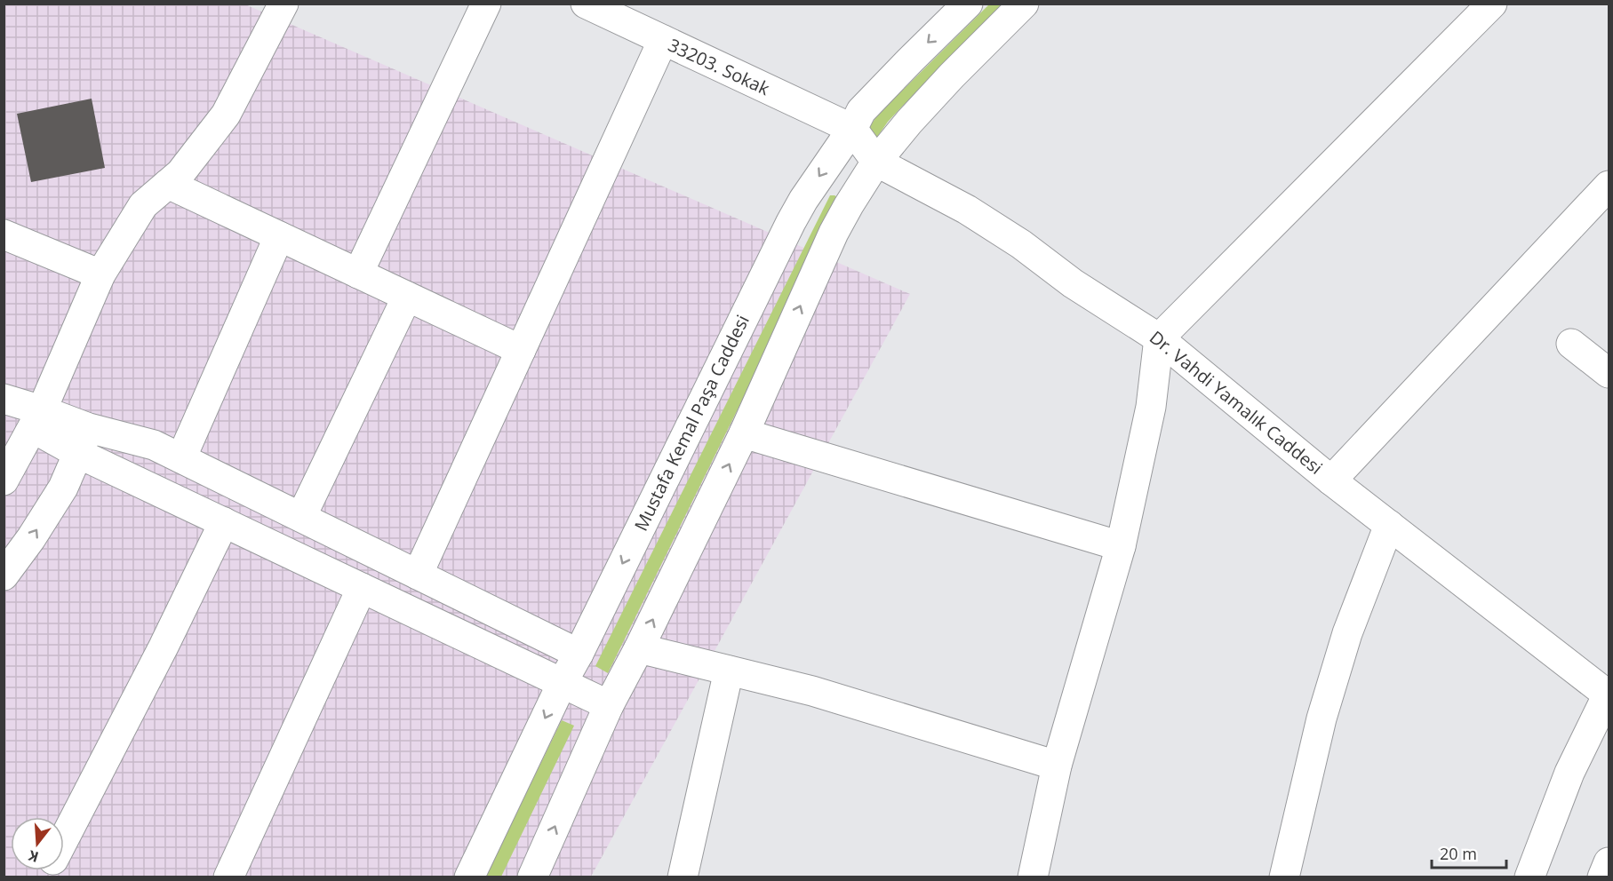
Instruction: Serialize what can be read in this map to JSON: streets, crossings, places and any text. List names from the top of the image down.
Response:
{
  "streets": {
    "street": ["33203. Sokak", "Dr. Vahdi Yamalık Caddesi", "Mustafa Kemal Paşa Caddesi"]
  },
  "crossings": [
    ["33203. Sokak", "Dr. Vahdi Yamalık Caddesi"],
    ["33203. Sokak", "Mustafa Kemal Paşa Caddesi"],
    ["Dr. Vahdi Yamalık Caddesi", "Mustafa Kemal Paşa Caddesi"]
  ],
  "scale_bar": "20 m",
  "north": "bottom"
}
